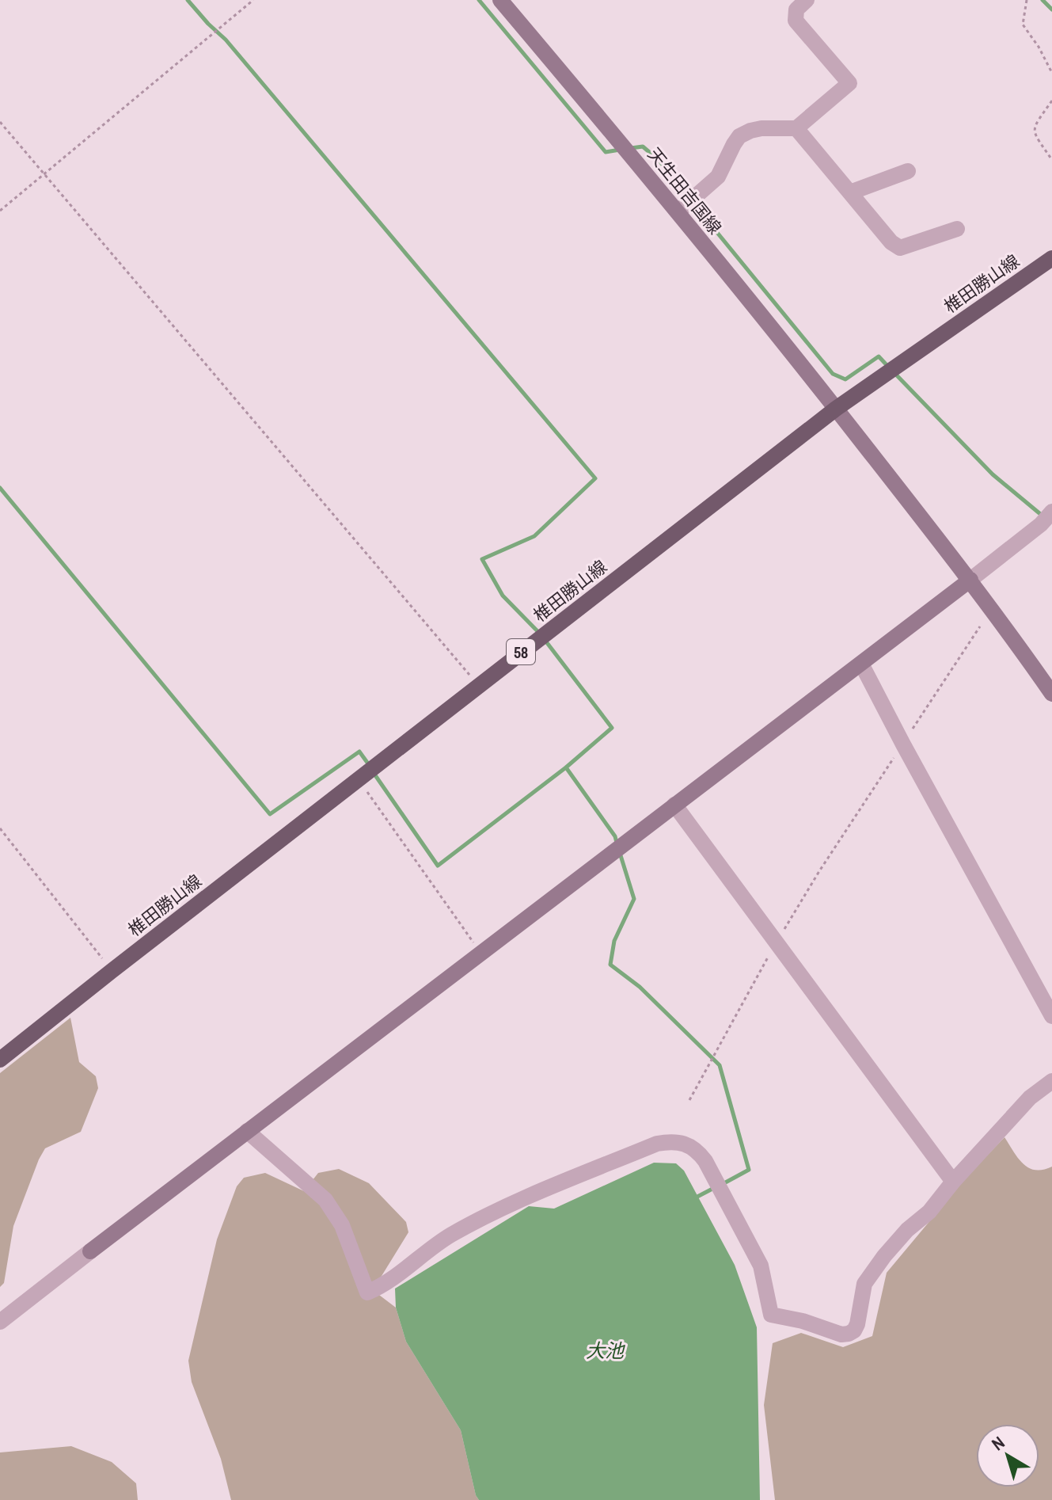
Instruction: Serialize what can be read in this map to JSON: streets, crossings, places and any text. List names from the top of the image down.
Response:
{
  "streets": {
    "main road": ["椎田勝山線", "58"],
    "street": ["天生田吉国線"]
  },
  "crossings": [
    ["天生田吉国線", "椎田勝山線"]
  ],
  "water": ["大池"],
  "north": "top left"
}
